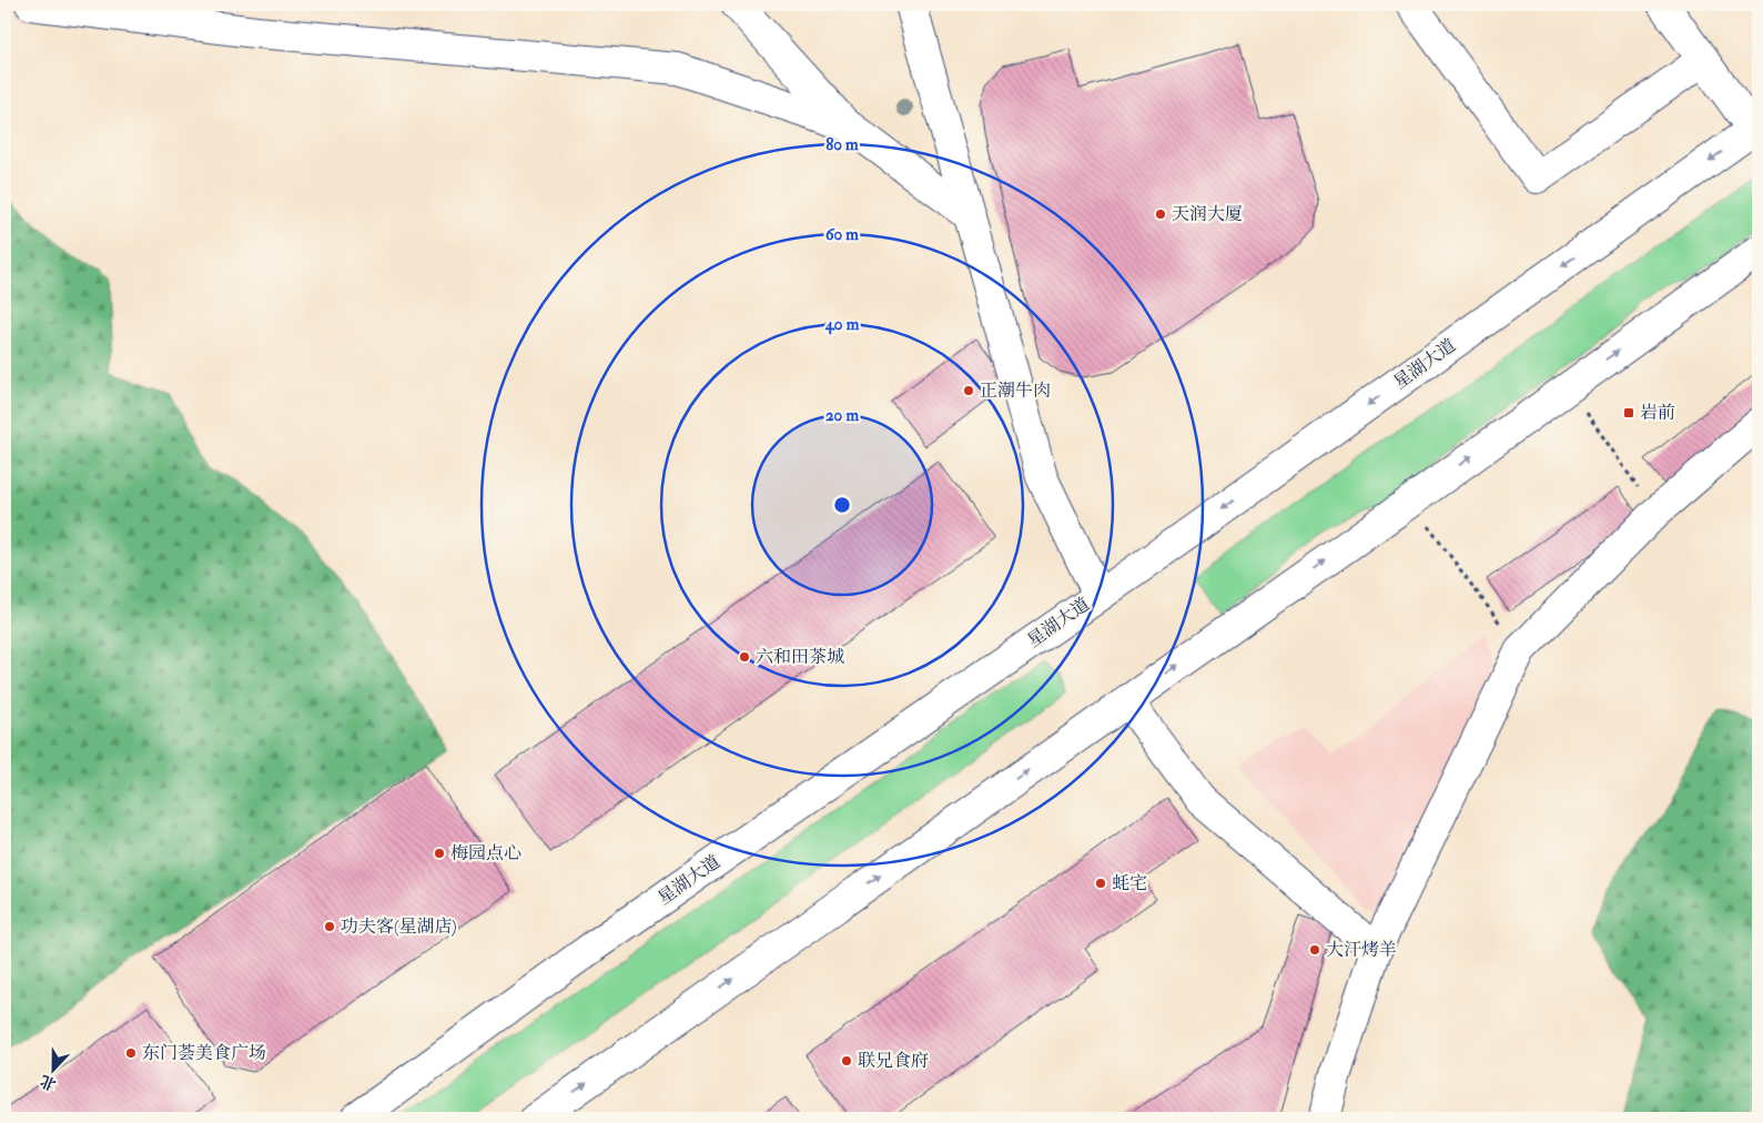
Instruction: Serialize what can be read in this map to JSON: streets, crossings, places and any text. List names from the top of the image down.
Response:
{
  "streets": {
    "main road": ["星湖大道"]
  },
  "places": {
    "other": [
      "天润大厦",
      "正潮牛肉",
      "六和田茶城",
      "梅园点心",
      "蚝宅",
      "功夫客(星湖店)",
      "大汗烤羊",
      "东门荟美食广场",
      "联兄食府"
    ],
    "transit": ["岩前"]
  },
  "north": "bottom",
  "rings": [
    "80 m",
    "60 m",
    "40 m",
    "20 m"
  ]
}
